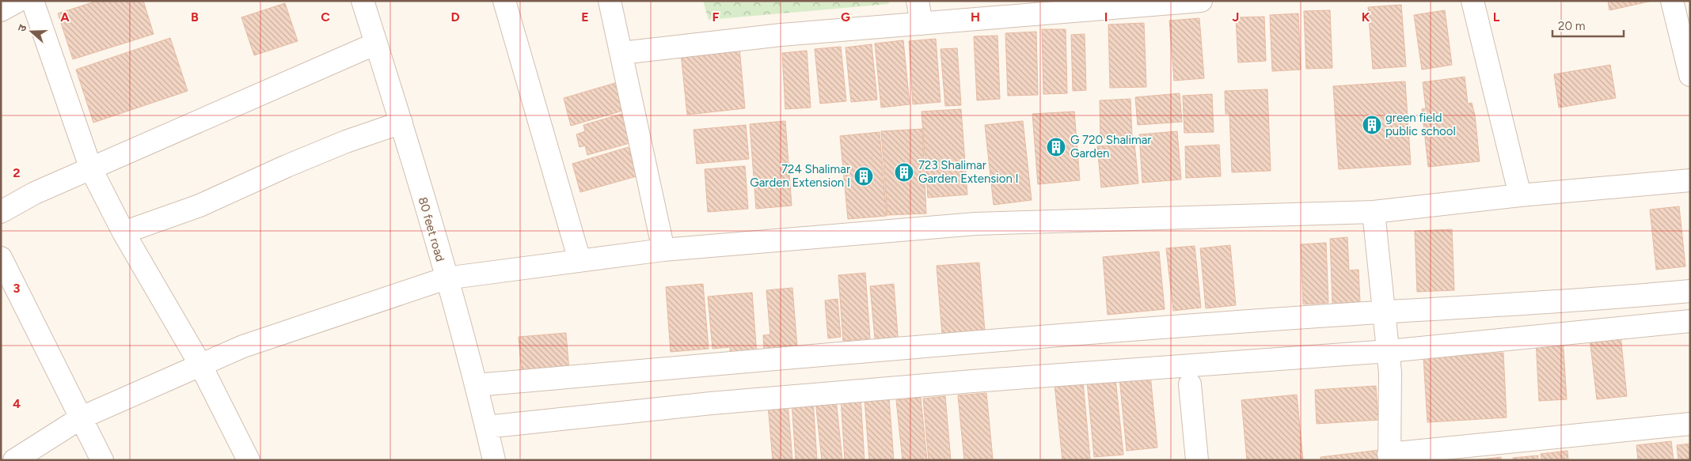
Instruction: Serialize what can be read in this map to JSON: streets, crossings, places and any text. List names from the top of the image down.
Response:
{
  "streets": {
    "street": ["80 feet road"]
  },
  "places": {
    "building": [
      "green field public school",
      "G 720 Shalimar Garden",
      "723 Shalimar Garden Extension I",
      "724 Shalimar Garden Extension I"
    ]
  },
  "scale_bar": "20 m",
  "north": "left",
  "grid": {
    "columns": [
      "A",
      "B",
      "C",
      "D",
      "E",
      "F",
      "G",
      "H",
      "I",
      "J",
      "K",
      "L"
    ],
    "rows": ["2", "3", "4"]
  }
}
